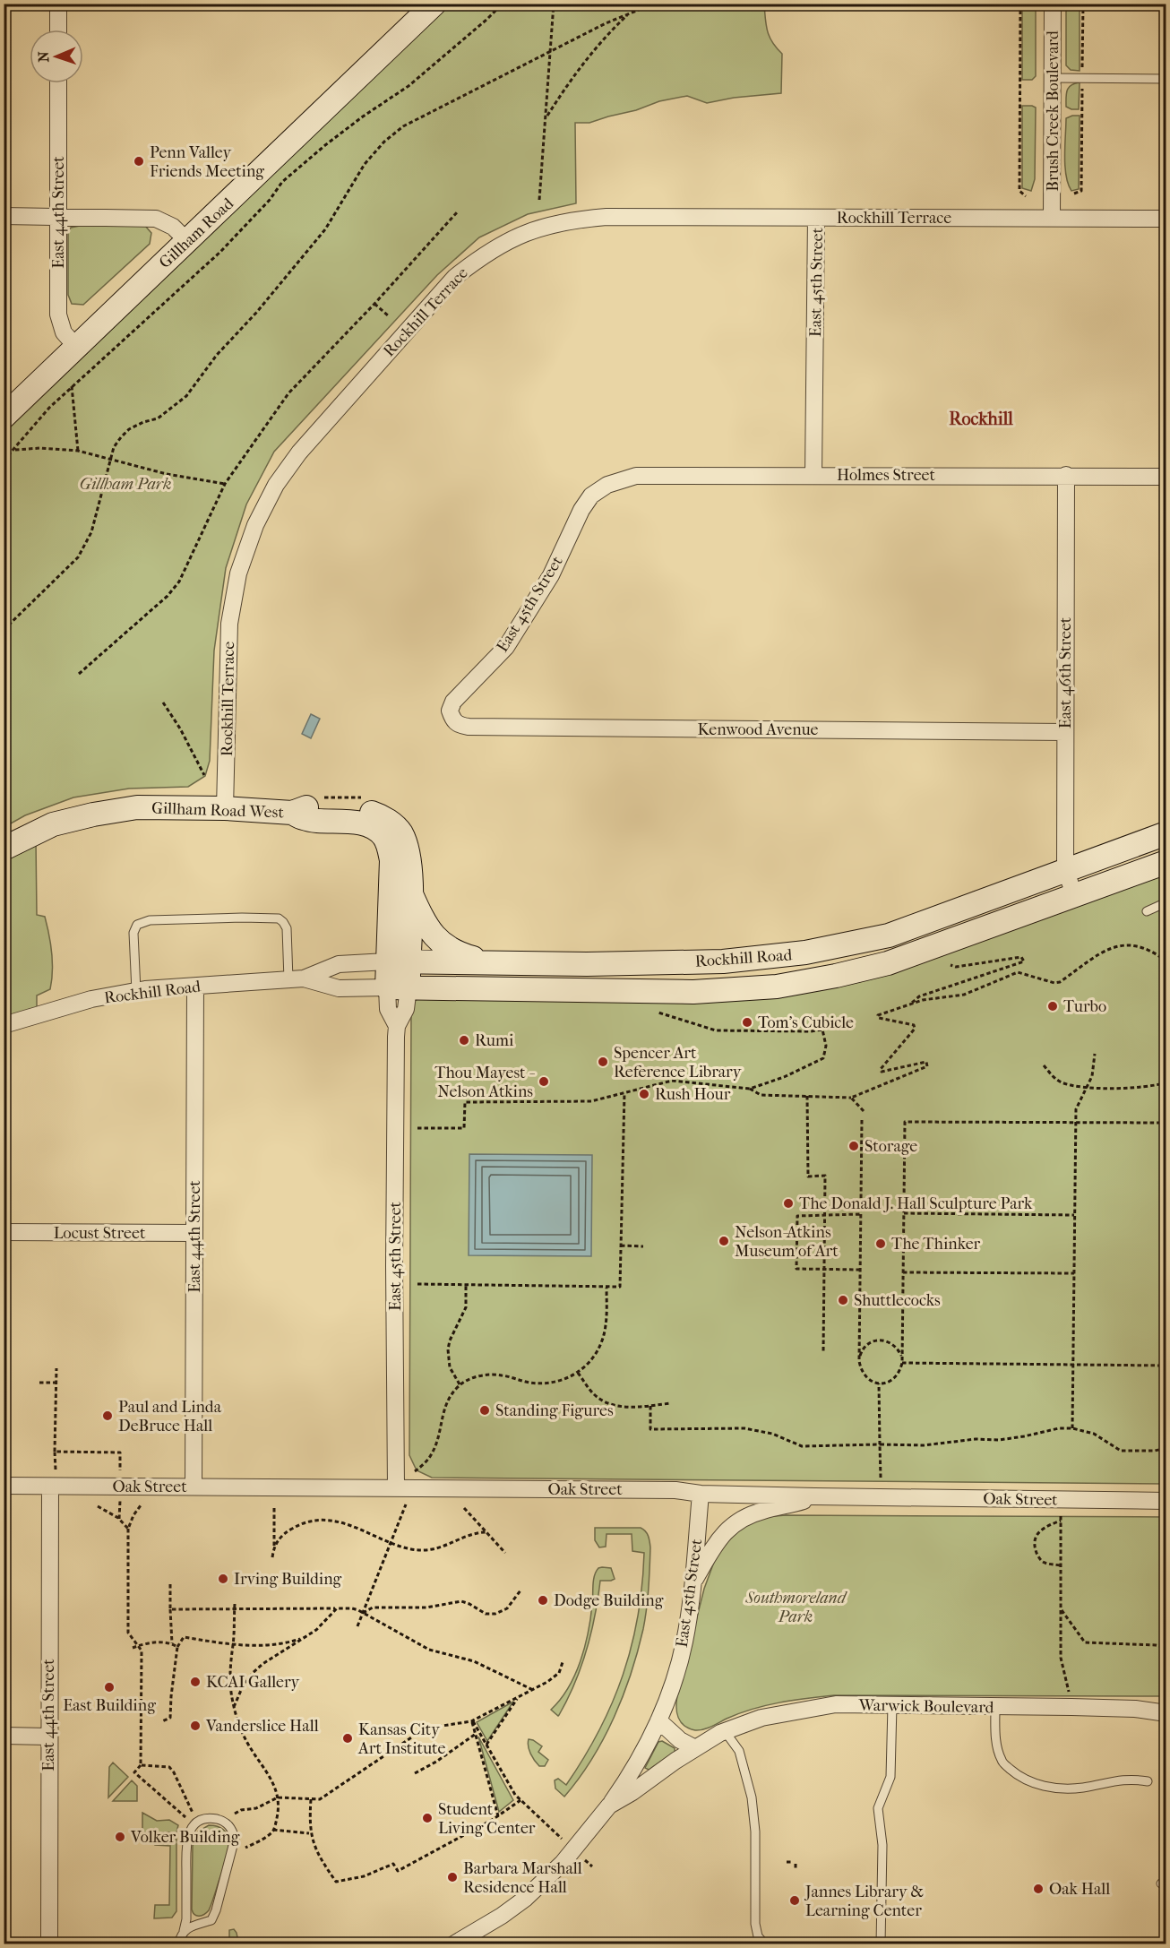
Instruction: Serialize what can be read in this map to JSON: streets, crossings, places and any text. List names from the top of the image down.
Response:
{
  "streets": {
    "main road": [
      "Gillham Road",
      "East 45th Street",
      "Gillham Road West",
      "Rockhill Road"
    ],
    "street": [
      "Brush Creek Boulevard",
      "East 44th Street",
      "Rockhill Terrace",
      "Holmes Street",
      "East 46th Street",
      "Kenwood Avenue",
      "Locust Street",
      "Oak Street",
      "Warwick Boulevard"
    ]
  },
  "crossings": [
    ["Brush Creek Boulevard", "Rockhill Terrace"],
    ["East 44th Street", "Gillham Road"],
    ["East 44th Street", "Rockhill Road"],
    ["East 44th Street", "Locust Street"],
    ["East 44th Street", "Oak Street"],
    ["Rockhill Terrace", "East 45th Street"],
    ["Rockhill Terrace", "Gillham Road West"],
    ["East 45th Street", "Holmes Street"],
    ["East 45th Street", "Kenwood Avenue"],
    ["East 45th Street", "Gillham Road West"],
    ["East 45th Street", "Rockhill Road"],
    ["East 45th Street", "Oak Street"],
    ["East 45th Street", "Warwick Boulevard"],
    ["Holmes Street", "East 46th Street"],
    ["East 46th Street", "Kenwood Avenue"],
    ["East 46th Street", "Rockhill Road"]
  ],
  "districts": ["Rockhill"],
  "parks": ["Gillham Park", "Southmoreland Park"],
  "places": [
    "Penn Valley Friends Meeting",
    "Turbo",
    "Tom's Cubicle",
    "Rumi",
    "Spencer Art Reference Library",
    "Thou Mayest - Nelson Atkins",
    "Rush Hour",
    "Storage",
    "The Donald J. Hall Sculpture Park",
    "Nelson-Atkins Museum of Art",
    "The Thinker",
    "Shuttlecocks",
    "Standing Figures",
    "Paul and Linda DeBruce Hall",
    "Irving Building",
    "Dodge Building",
    "KCAI Gallery",
    "East Building",
    "Vanderslice Hall",
    "Kansas City Art Institute",
    "Student Living Center",
    "Volker Building",
    "Barbara Marshall Residence Hall",
    "Oak Hall",
    "Jannes Library & Learning Center"
  ],
  "north": "left"
}
